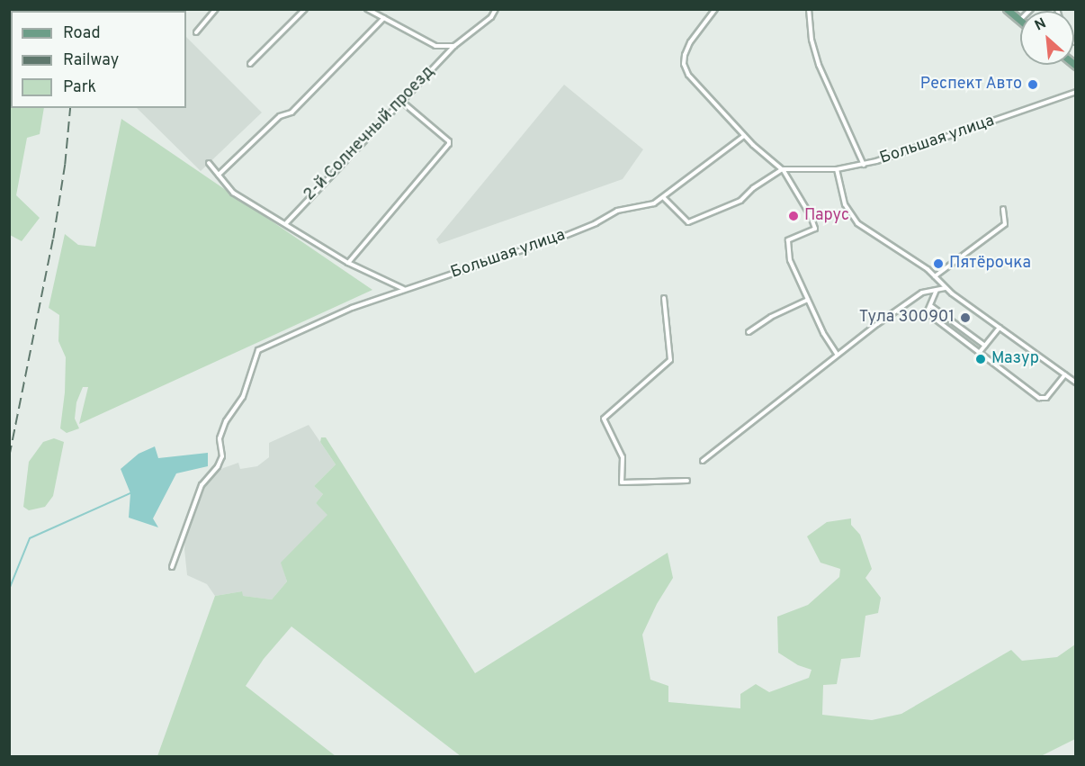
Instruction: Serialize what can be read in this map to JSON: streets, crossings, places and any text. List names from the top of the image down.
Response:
{
  "streets": {
    "street": ["2-й Солнечный проезд", "Большая улица"]
  },
  "places": [
    "Респект Авто",
    "Парус",
    "Пятёрочка",
    "Тула 300901",
    "Мазур"
  ],
  "legend": ["Road", "Railway", "Park"],
  "north": "top left"
}
